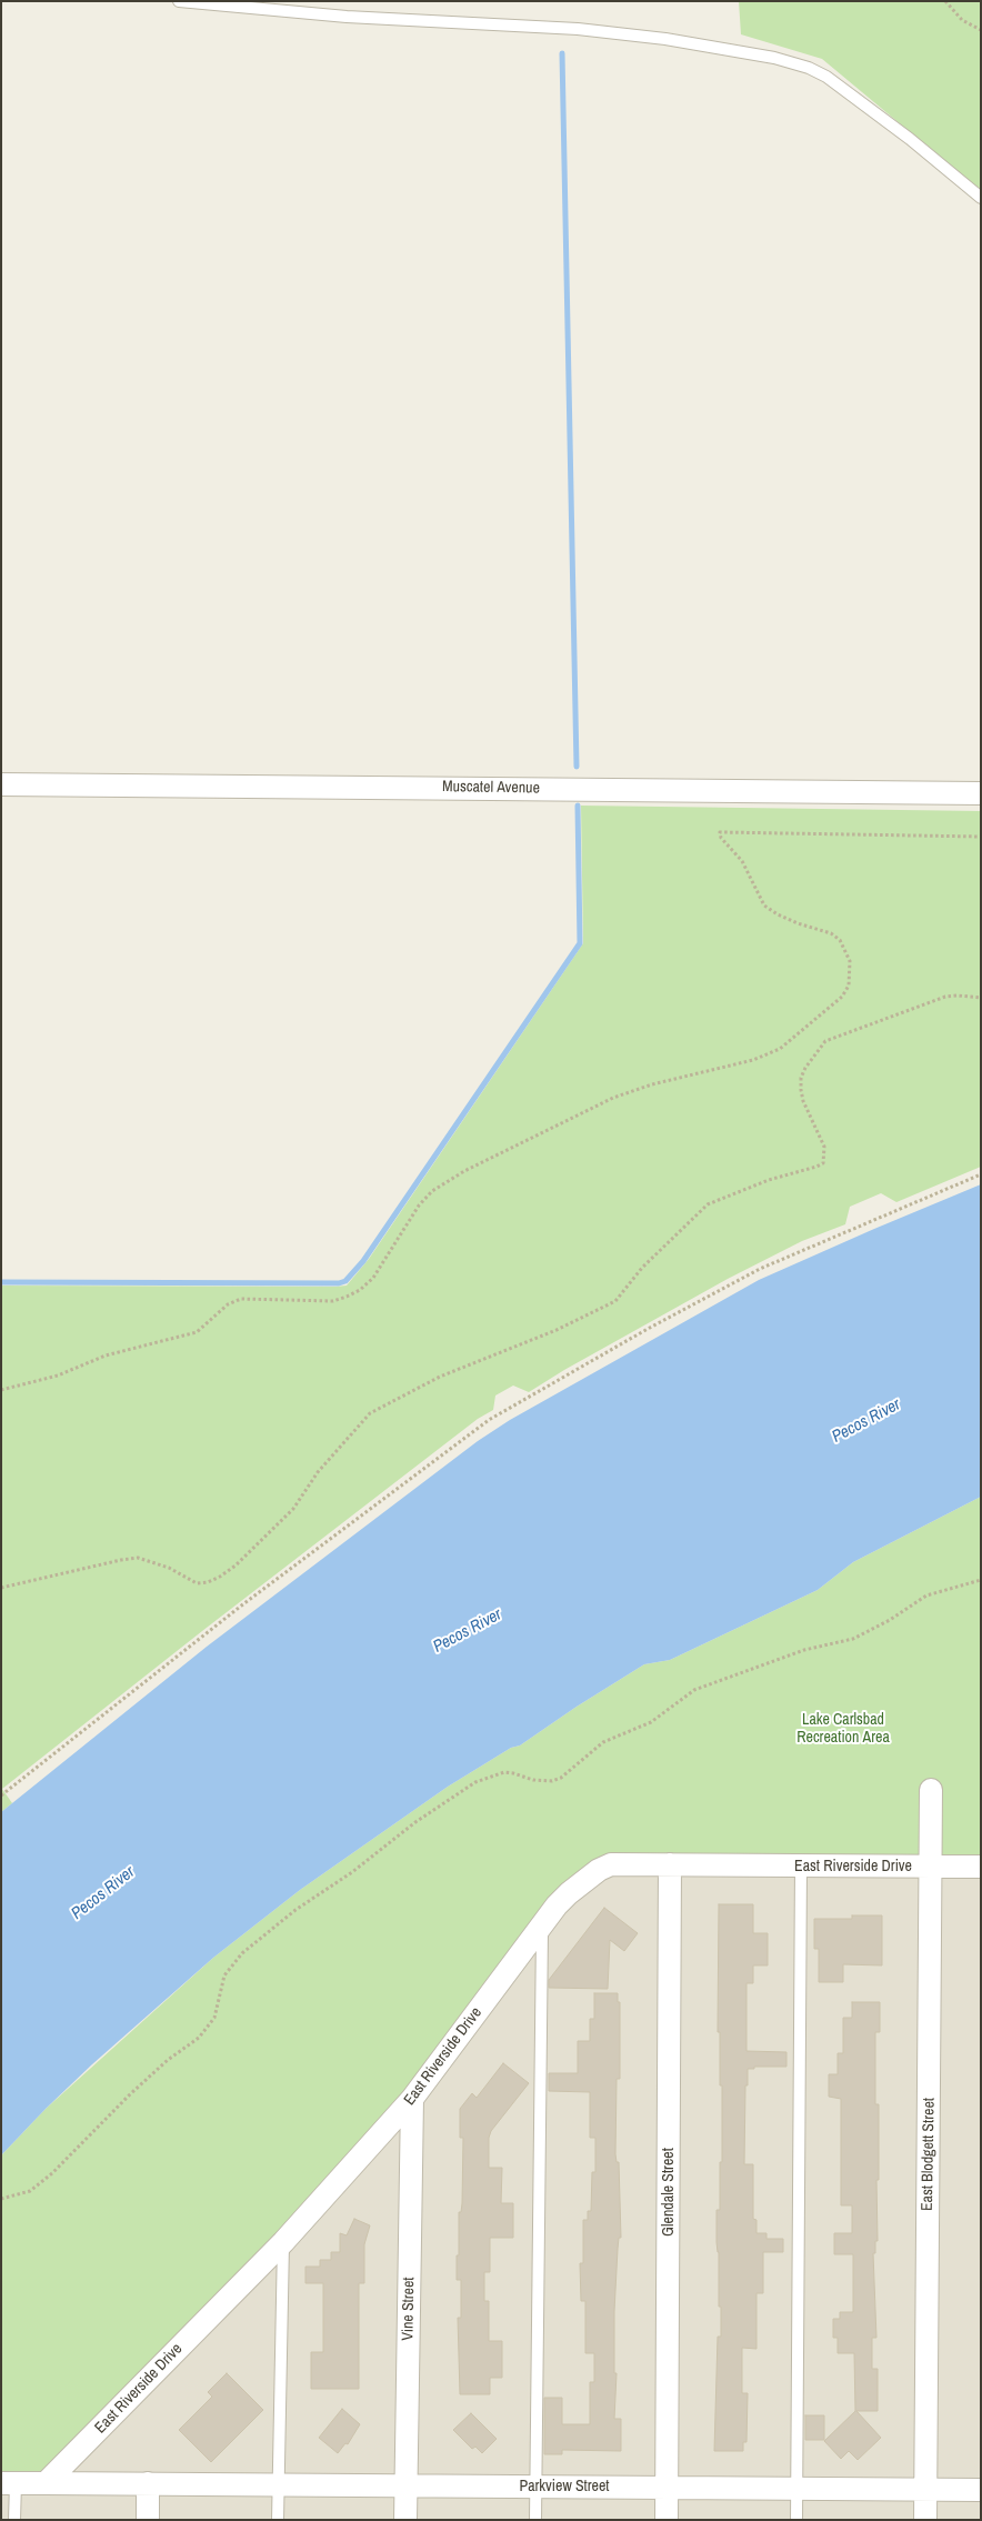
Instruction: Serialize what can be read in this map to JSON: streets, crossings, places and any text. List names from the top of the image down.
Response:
{
  "streets": {
    "street": [
      "Muscatel Avenue",
      "East Riverside Drive",
      "East Blodgett Street",
      "Glendale Street",
      "Vine Street",
      "Parkview Street"
    ]
  },
  "crossings": [
    ["East Riverside Drive", "East Blodgett Street"],
    ["East Riverside Drive", "Glendale Street"],
    ["East Riverside Drive", "Vine Street"],
    ["East Riverside Drive", "Parkview Street"],
    ["East Blodgett Street", "Parkview Street"],
    ["Glendale Street", "Parkview Street"],
    ["Vine Street", "Parkview Street"]
  ],
  "water": ["Pecos River"],
  "parks": ["Lake Carlsbad Recreation Area"]
}
